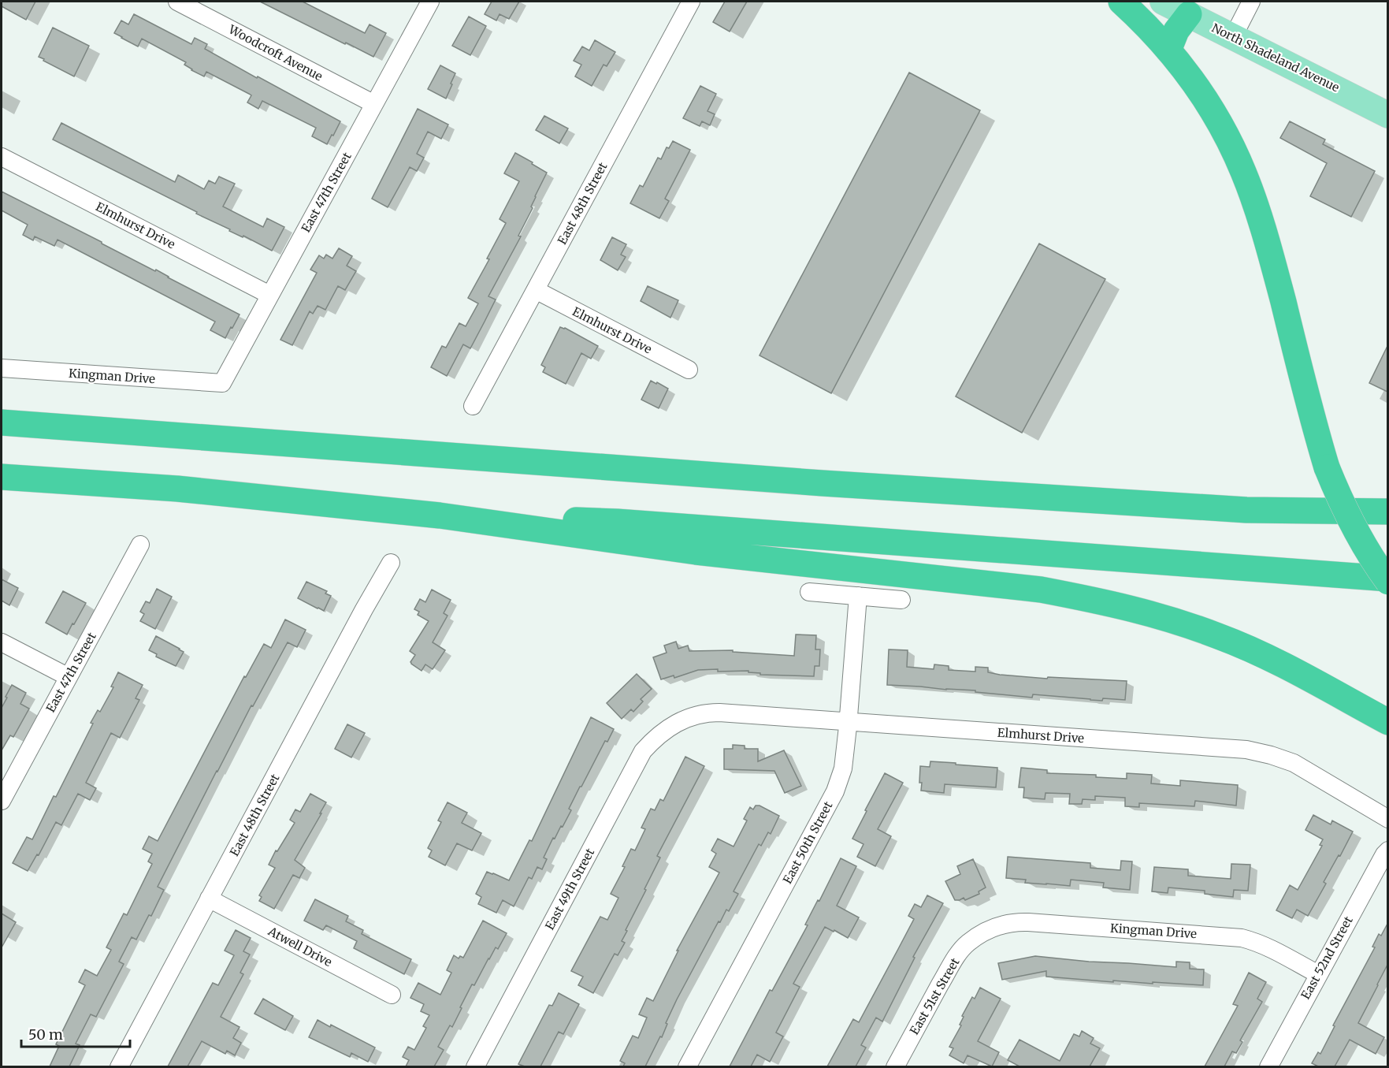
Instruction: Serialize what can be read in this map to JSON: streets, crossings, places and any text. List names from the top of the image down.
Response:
{
  "streets": {
    "main road": ["North Shadeland Avenue"],
    "street": [
      "Woodcroft Avenue",
      "East 47th Street",
      "East 48th Street",
      "Elmhurst Drive",
      "Kingman Drive",
      "East 50th Street",
      "East 49th Street",
      "Atwell Drive",
      "East 52nd Street",
      "East 51st Street"
    ]
  },
  "crossings": [
    ["Woodcroft Avenue", "East 47th Street"],
    ["East 47th Street", "Elmhurst Drive"],
    ["East 47th Street", "Kingman Drive"],
    ["East 48th Street", "Elmhurst Drive"],
    ["East 48th Street", "Atwell Drive"],
    ["Elmhurst Drive", "East 50th Street"],
    ["Elmhurst Drive", "East 49th Street"],
    ["Kingman Drive", "East 52nd Street"],
    ["Kingman Drive", "East 51st Street"]
  ],
  "scale_bar": "50 m"
}
